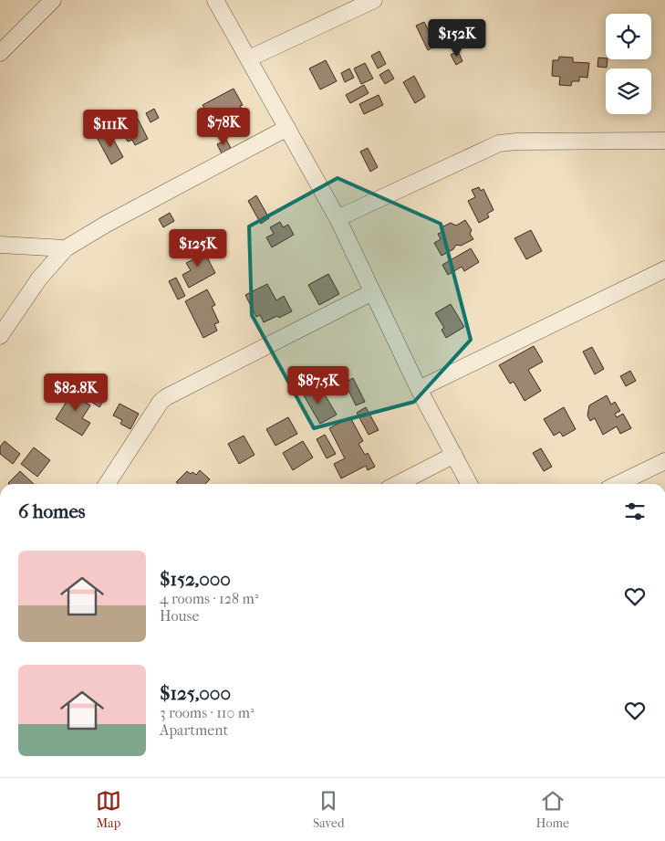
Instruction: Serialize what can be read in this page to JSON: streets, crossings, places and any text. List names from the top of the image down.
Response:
{
  "page": {
    "price": [
      "$152K",
      "$78K",
      "$111K",
      "$125K",
      "$87.5K",
      "$82.8K"
    ],
    "heading": "6 homes",
    "list": [
      {
        "name": "$152,000",
        "note": "4 rooms · 128 m² · House"
      },
      {
        "name": "$125,000",
        "note": "3 rooms · 110 m² · Apartment"
      }
    ],
    "tabs": ["Map", "Saved", "Home"]
  }
}
